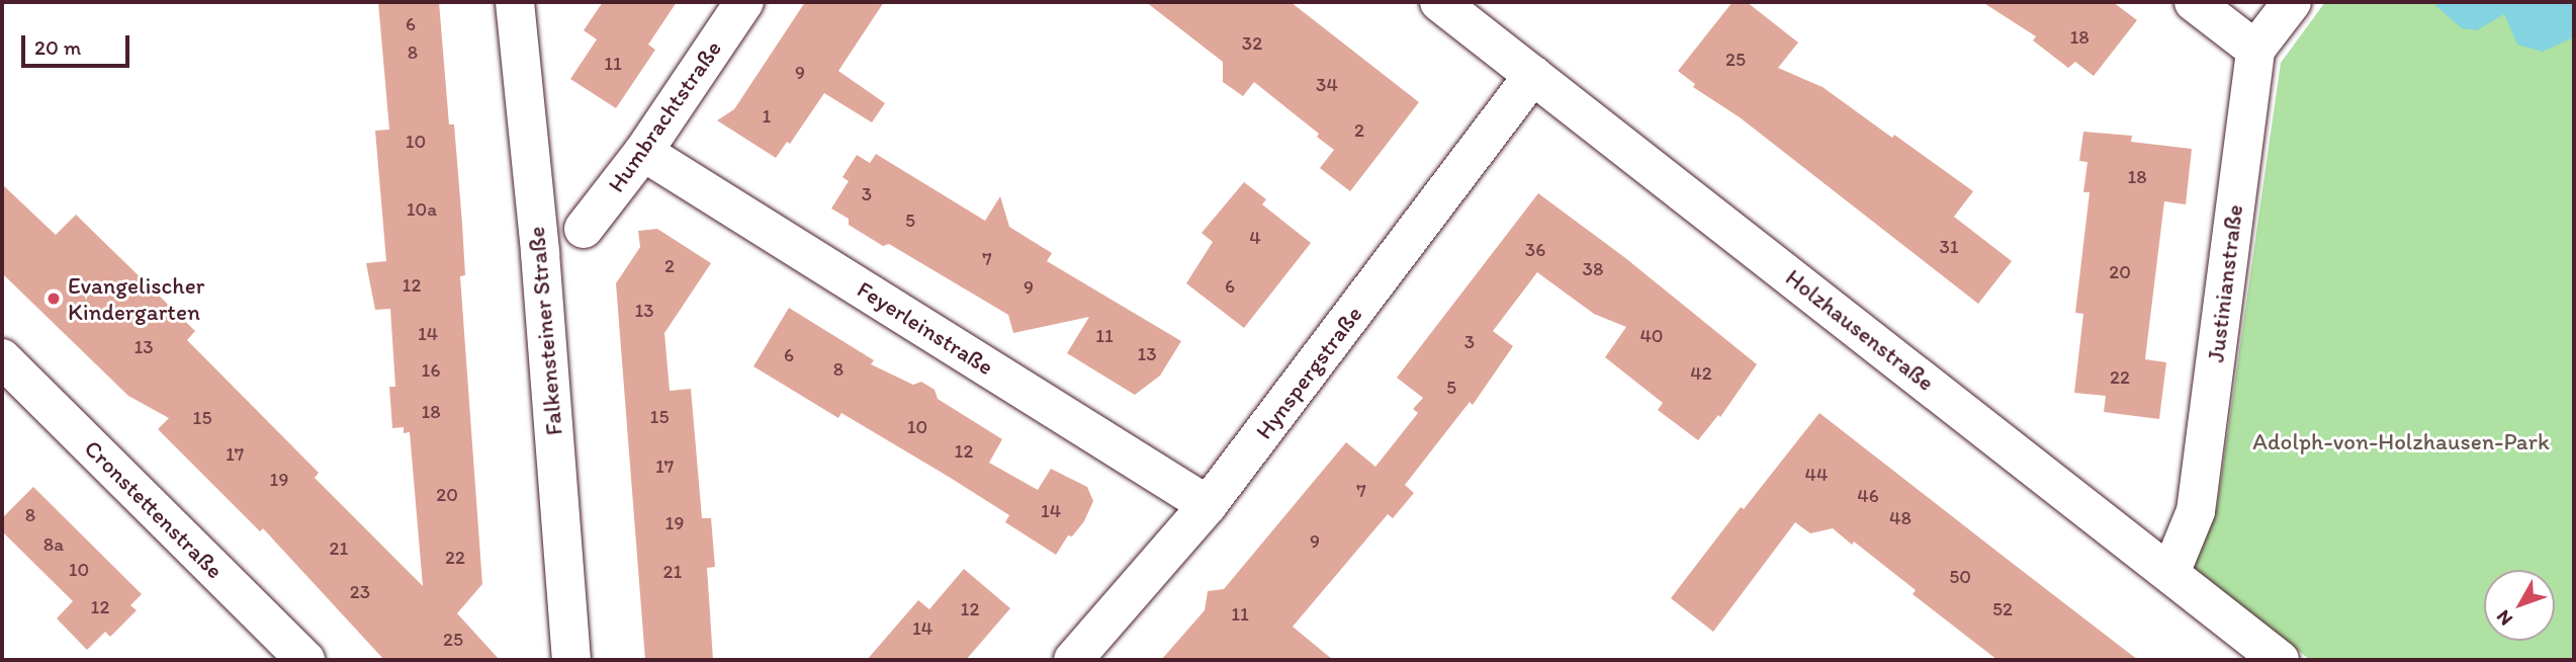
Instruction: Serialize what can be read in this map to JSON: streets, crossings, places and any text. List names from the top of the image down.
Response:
{
  "streets": {
    "street": [
      "Humbrachtstraße",
      "Justinianstraße",
      "Feyerleinstraße",
      "Holzhausenstraße",
      "Falkensteiner Straße",
      "Hynspergstraße",
      "Cronstettenstraße"
    ]
  },
  "crossings": [
    ["Humbrachtstraße", "Feyerleinstraße"],
    ["Justinianstraße", "Holzhausenstraße"],
    ["Feyerleinstraße", "Hynspergstraße"],
    ["Holzhausenstraße", "Hynspergstraße"]
  ],
  "parks": ["Adolph-von-Holzhausen-Park"],
  "places": ["Evangelischer Kindergarten"],
  "house_numbers": [
    "6",
    "18",
    "32",
    "8",
    "25",
    "11",
    "9",
    "34",
    "1",
    "2",
    "10",
    "18",
    "3",
    "10a",
    "5",
    "4",
    "31",
    "36",
    "7",
    "2",
    "38",
    "20",
    "12",
    "6",
    "9",
    "13",
    "14",
    "11",
    "40",
    "3",
    "13",
    "13",
    "6",
    "8",
    "16",
    "42",
    "22",
    "5",
    "18",
    "15",
    "15",
    "10",
    "12",
    "17",
    "17",
    "44",
    "19",
    "7",
    "20",
    "46",
    "14",
    "8",
    "48",
    "19",
    "9",
    "8a",
    "21",
    "22",
    "10",
    "21",
    "50",
    "23",
    "12",
    "12",
    "52",
    "11",
    "14",
    "25"
  ],
  "scale_bar": "20 m",
  "north": "bottom left"
}
